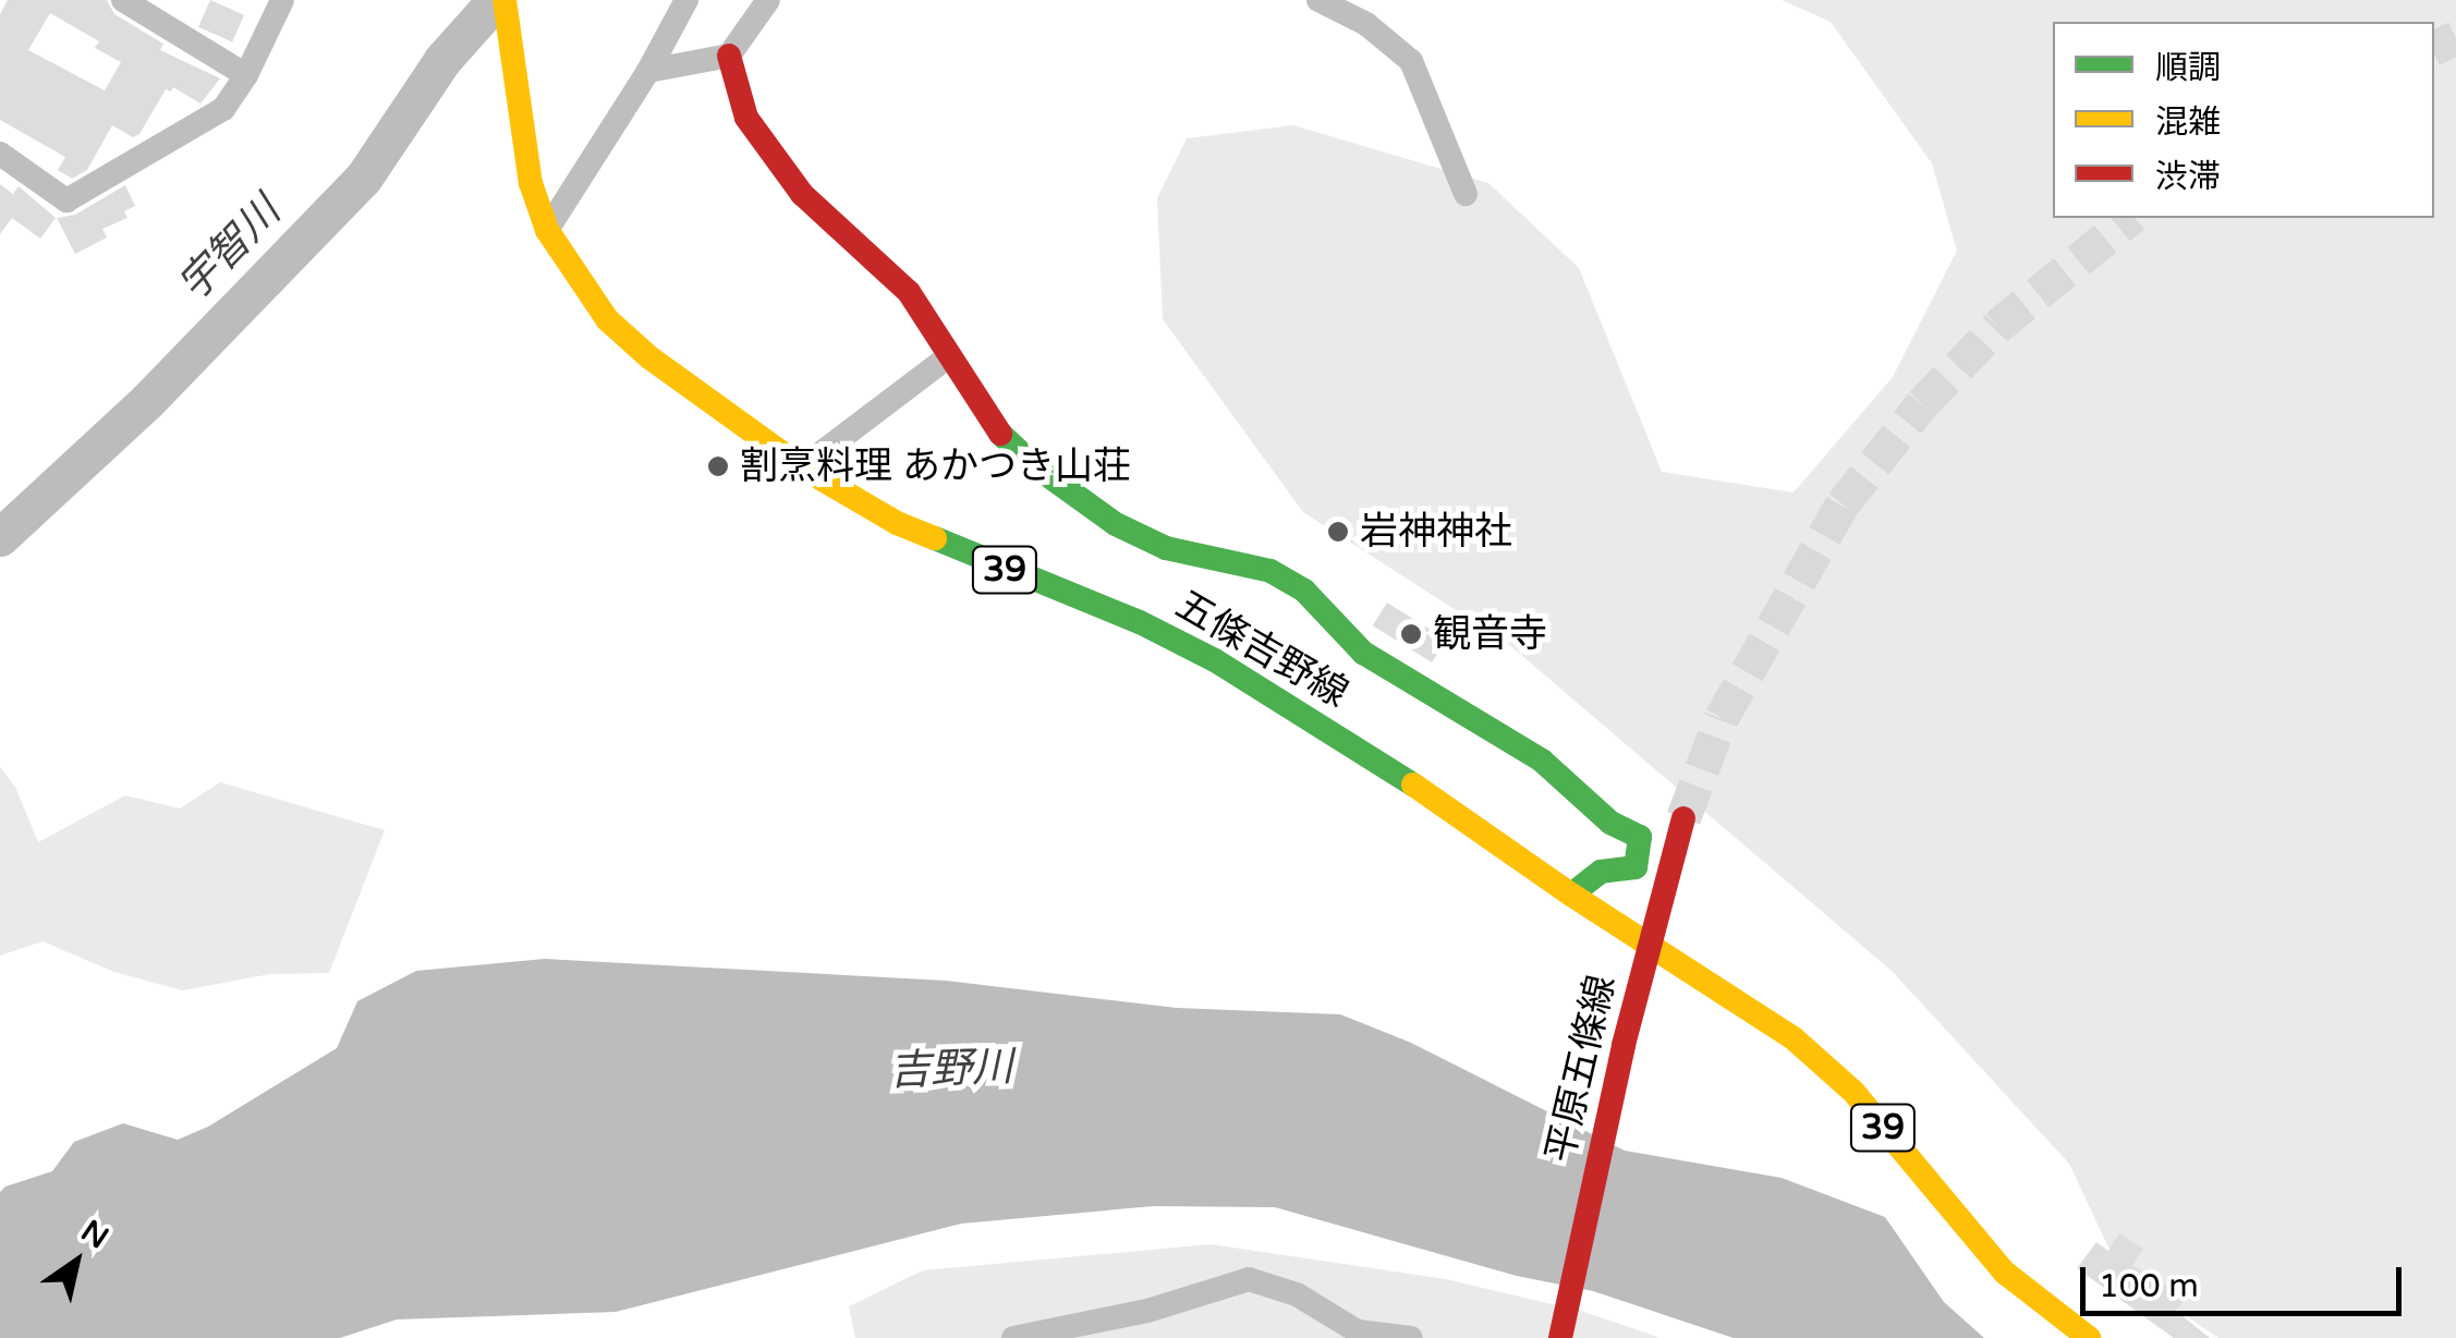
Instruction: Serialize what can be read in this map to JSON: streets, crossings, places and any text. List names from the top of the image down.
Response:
{
  "streets": {
    "main road": ["39", "五條吉野線", "平原五條線"]
  },
  "crossings": [
    ["五條吉野線", "平原五條線"]
  ],
  "water": ["宇智川", "吉野川"],
  "places": ["割烹料理 あかつき山荘", "岩神神社", "観音寺"],
  "legend": ["順調", "混雑", "渋滞"],
  "scale_bar": "100 m",
  "north": "top right"
}
